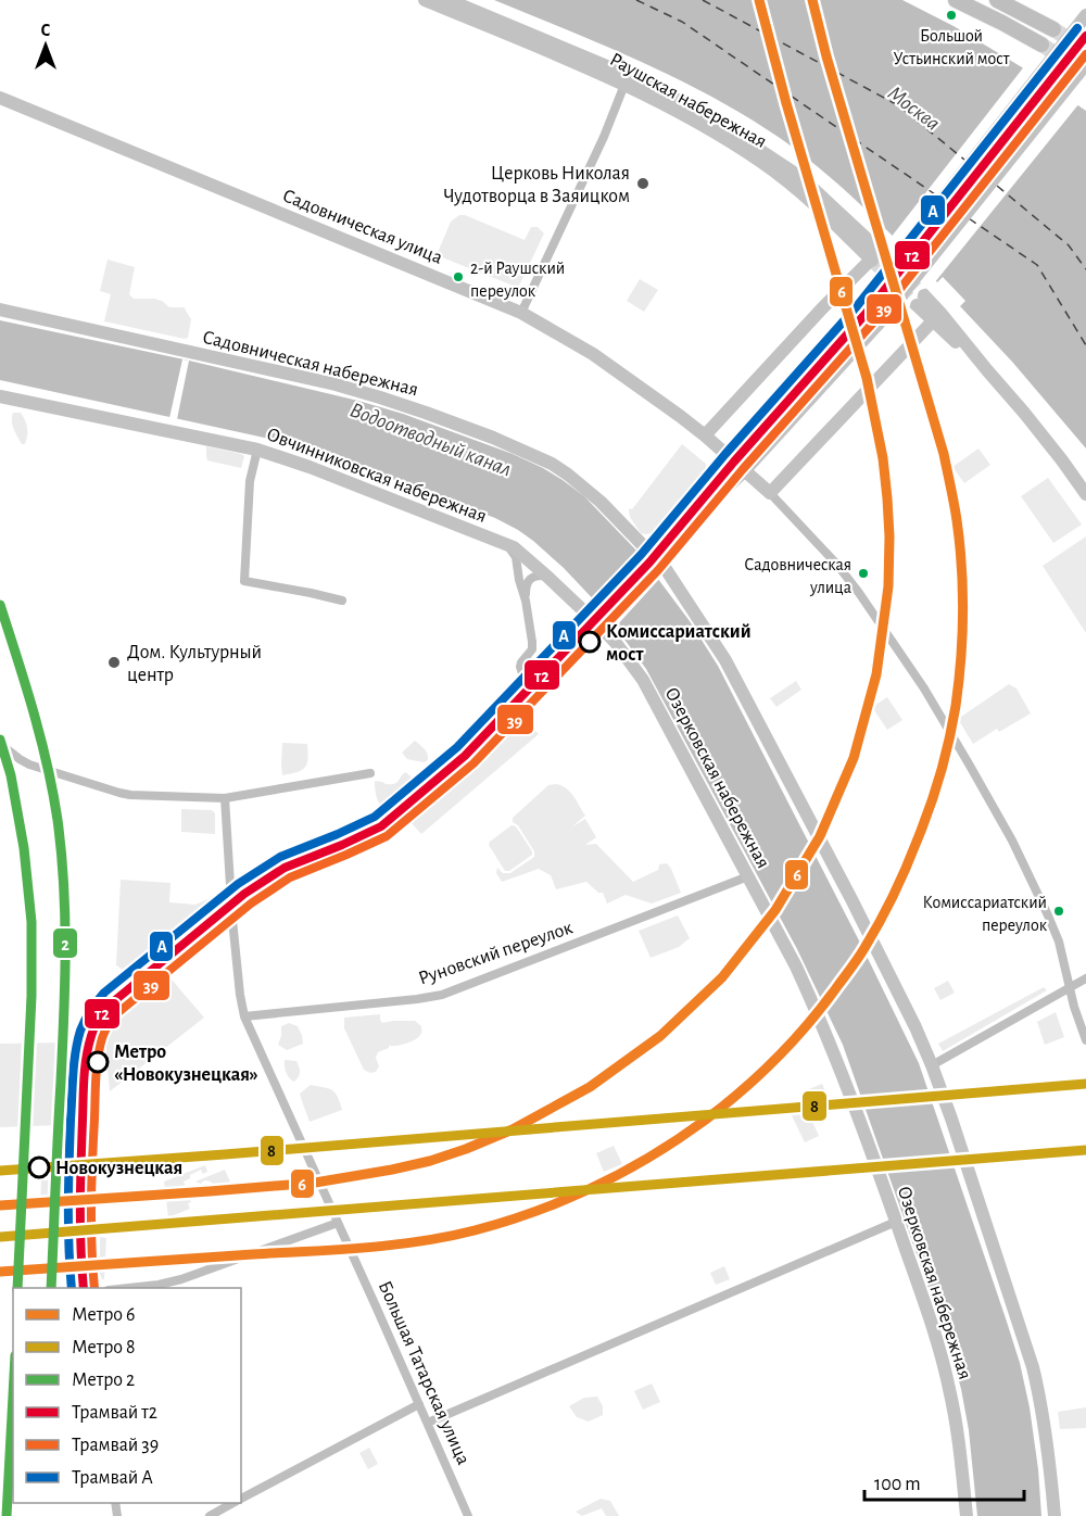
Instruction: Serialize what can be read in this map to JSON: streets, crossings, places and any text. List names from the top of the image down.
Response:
{
  "streets": {
    "street": [
      "Раушская набережная",
      "Садовническая улица",
      "Садовническая набережная",
      "Овчинниковская набережная",
      "Озерковская набережная",
      "Руновский переулок",
      "Большая Татарская улица"
    ]
  },
  "crossings": [
    ["Овчинниковская набережная", "Озерковская набережная"],
    ["Озерковская набережная", "Руновский переулок"],
    ["Руновский переулок", "Большая Татарская улица"]
  ],
  "water": ["Москва", "Водоотводный канал"],
  "places": [
    "Большой Устьинский мост",
    "Церковь Николая Чудотворца в Заяицком",
    "2-й Раушский переулок",
    "Садовническая улица",
    "Комиссариатский мост",
    "Дом. Культурный центр",
    "Комиссариатский переулок",
    "Метро «Новокузнецкая»",
    "Новокузнецкая"
  ],
  "lines": [
    "metro line 6",
    "tram line А",
    "tram line т2",
    "tram line 39",
    "metro line 2",
    "metro line 8"
  ],
  "legend": [
    "Метро 6",
    "Метро 8",
    "Метро 2",
    "Трамвай т2",
    "Трамвай 39",
    "Трамвай А"
  ],
  "scale_bar": "100 m",
  "north": "top"
}
